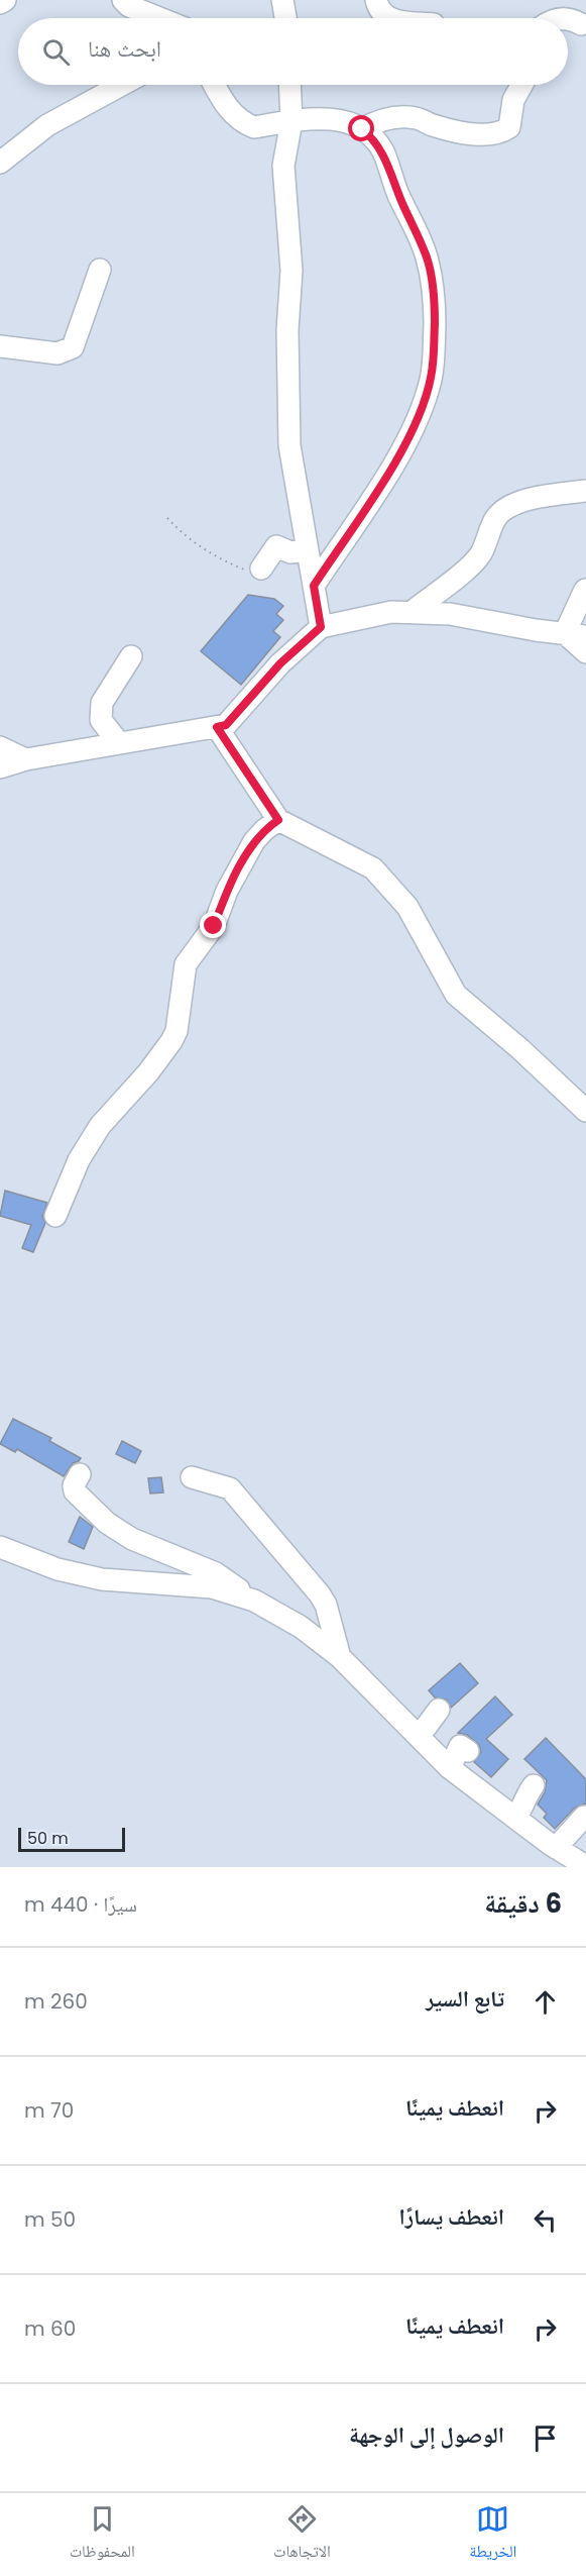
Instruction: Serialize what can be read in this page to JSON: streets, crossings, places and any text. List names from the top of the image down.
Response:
{
  "scale_bar": "50 m",
  "page": {
    "search": "ابحث هنا",
    "scale": "50 m",
    "heading": ["6 دقيقة", "سيرًا · 440 m"],
    "list": [
      ["تابع السير", "260 m"],
      ["انعطف يمينًا", "70 m"],
      ["انعطف يسارًا", "50 m"],
      ["انعطف يمينًا", "60 m"],
      "الوصول إلى الوجهة"
    ],
    "nav": ["الخريطة", "الاتجاهات", "المحفوظات"]
  }
}
